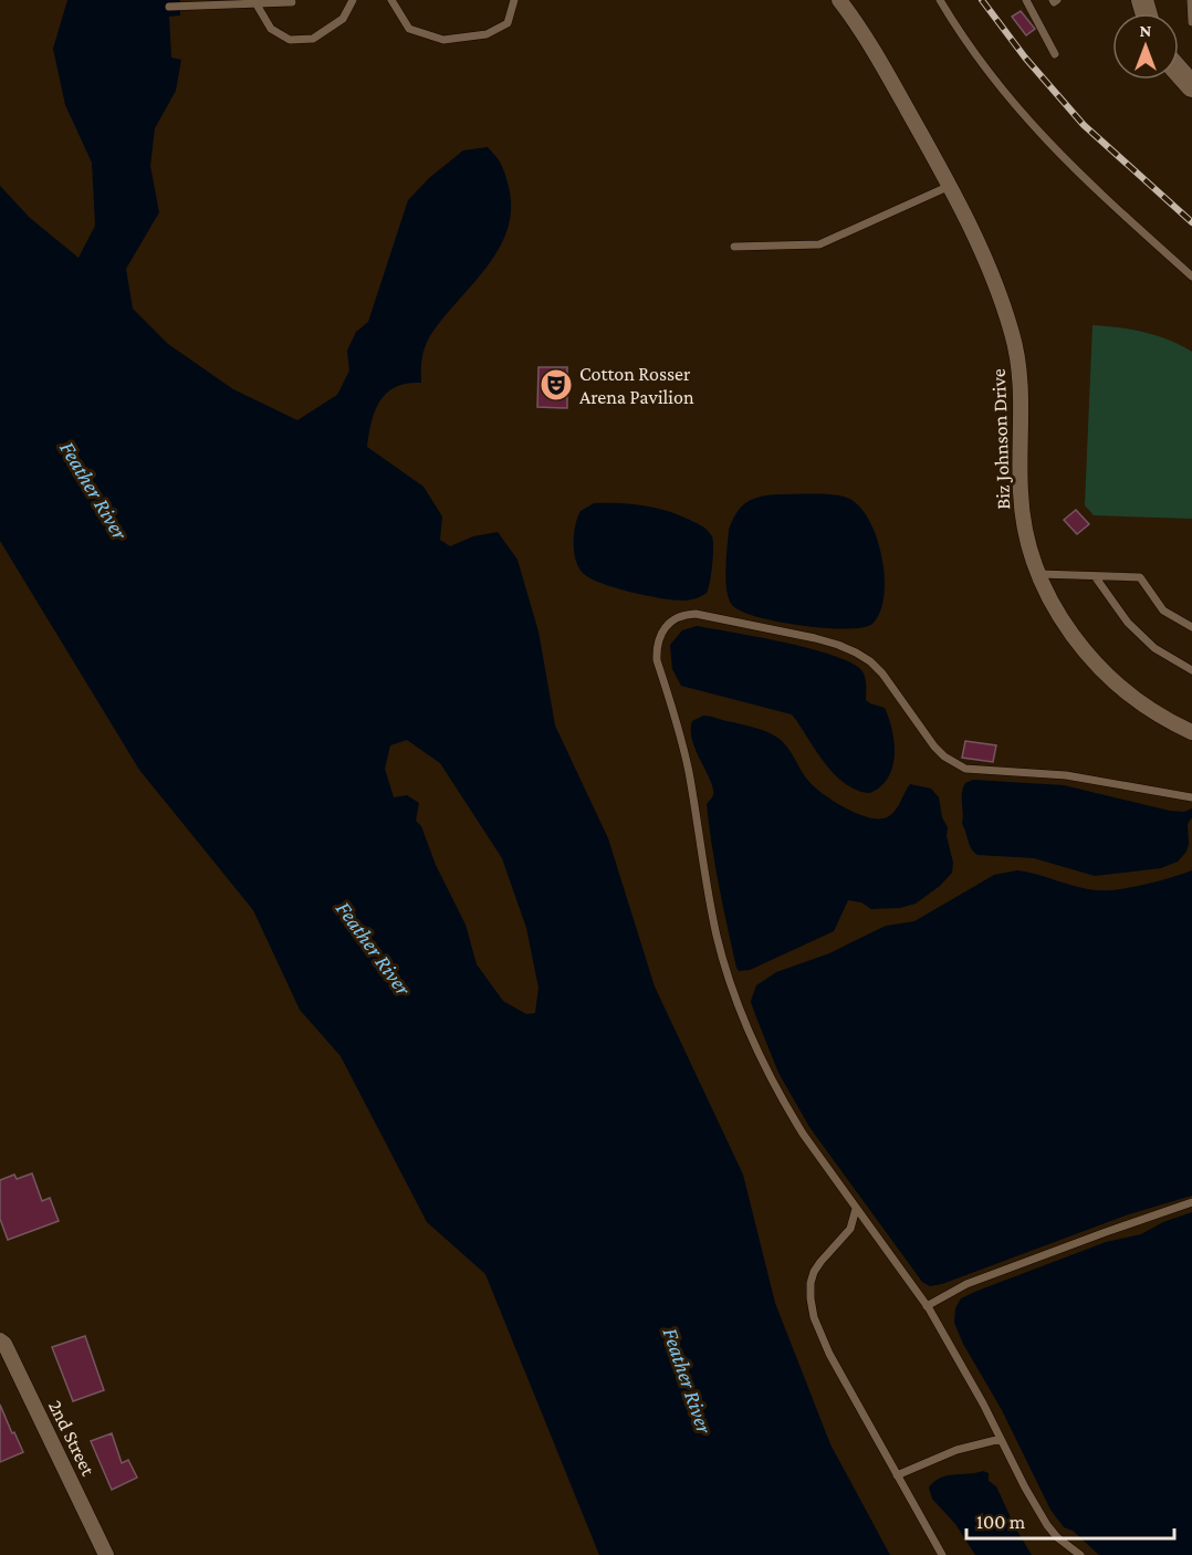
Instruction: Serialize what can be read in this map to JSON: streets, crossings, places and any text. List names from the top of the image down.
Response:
{
  "streets": {
    "street": ["Biz Johnson Drive", "2nd Street"]
  },
  "water": ["Feather River"],
  "places": {
    "theatre": ["Cotton Rosser Arena Pavilion"]
  },
  "scale_bar": "100 m",
  "north": "top"
}
